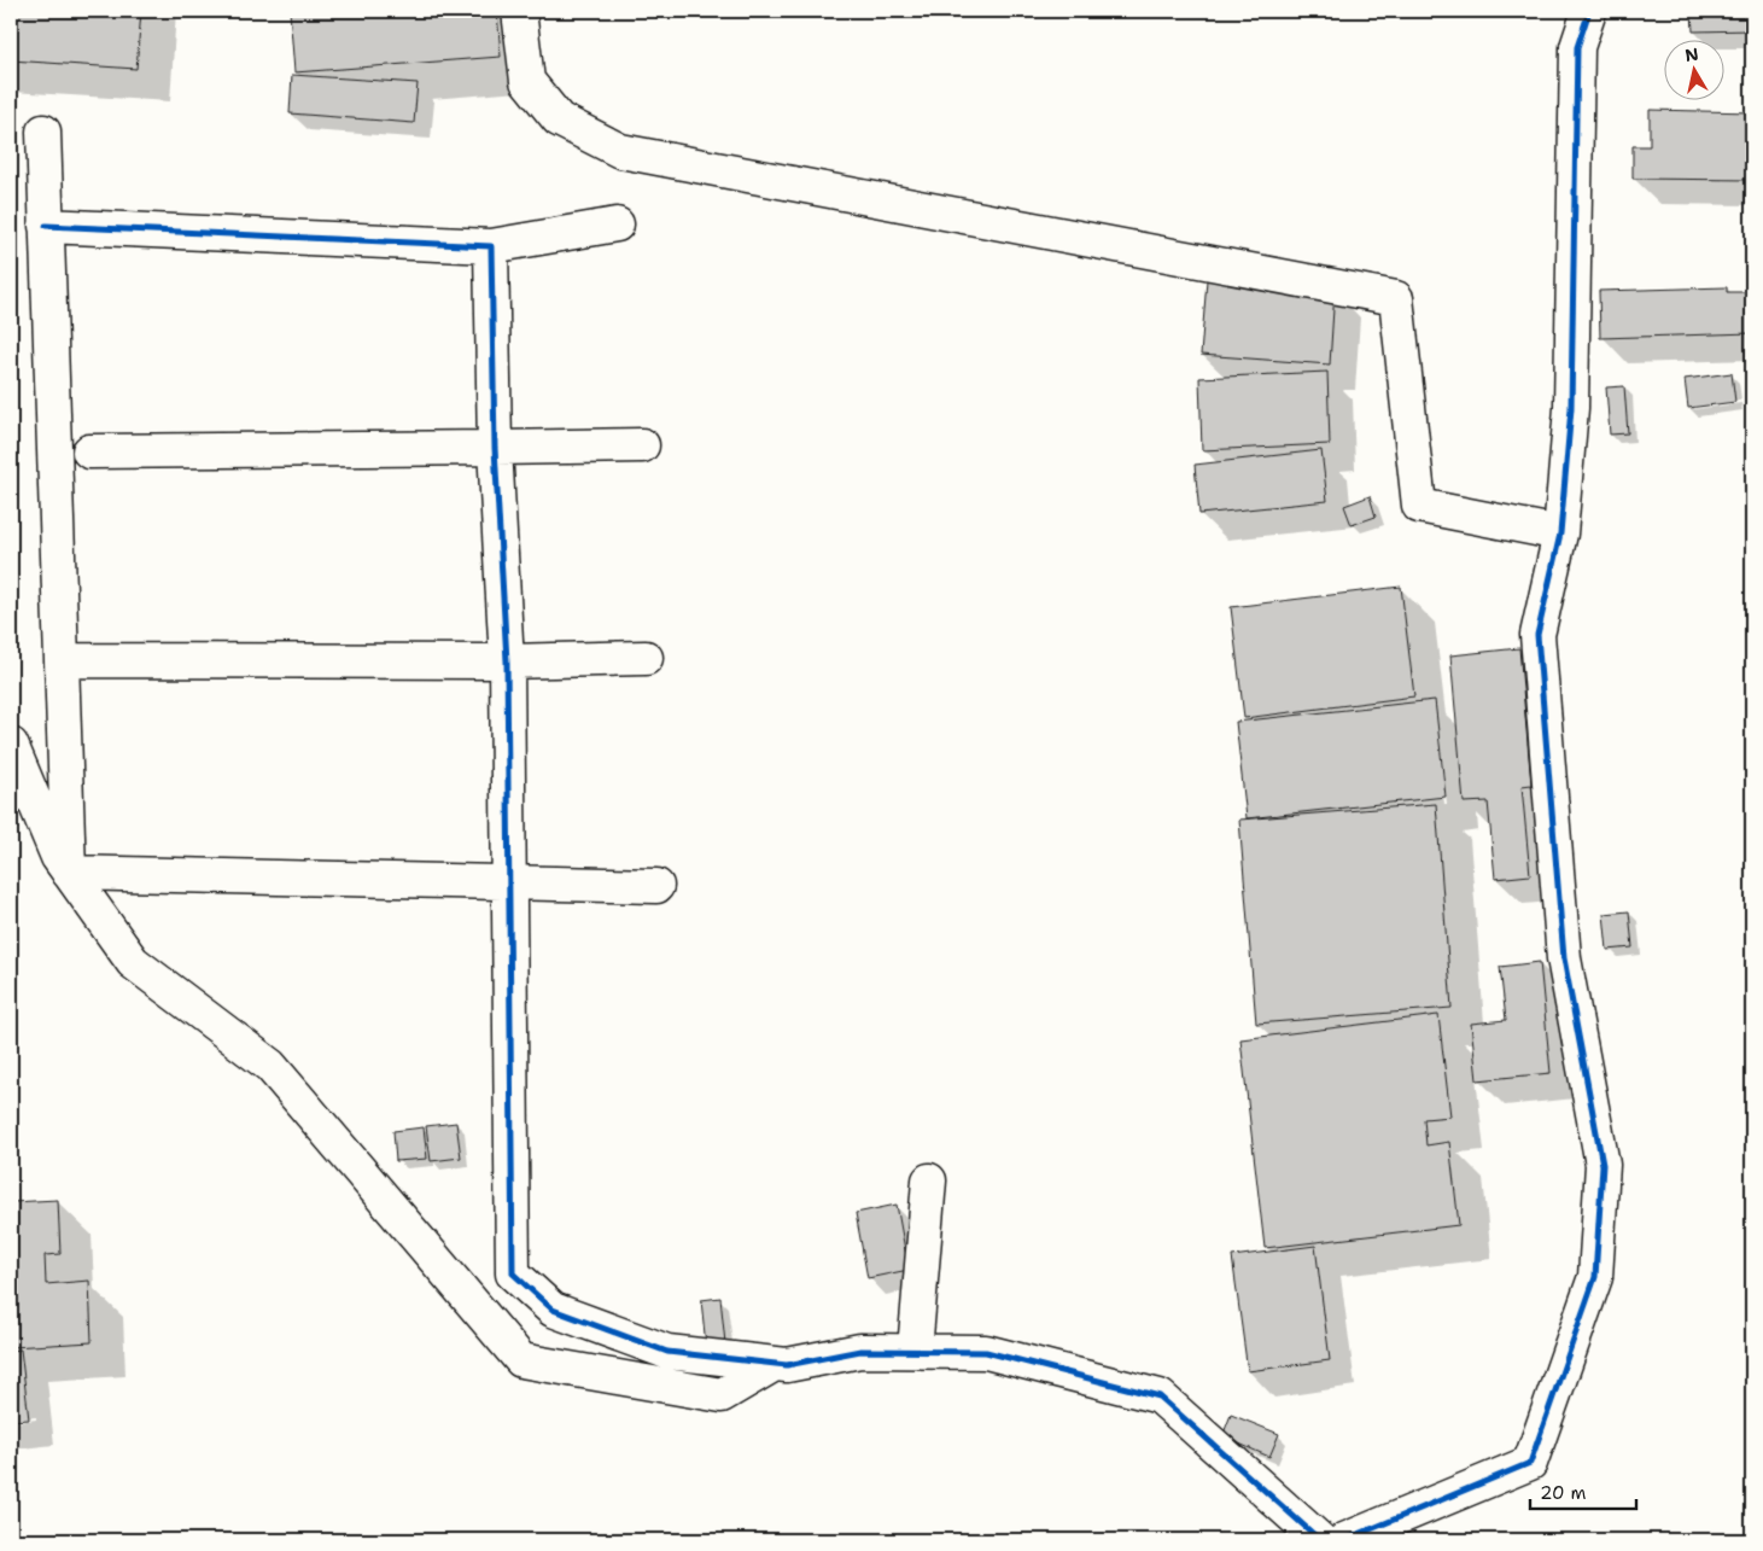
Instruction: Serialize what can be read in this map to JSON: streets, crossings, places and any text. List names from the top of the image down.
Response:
{
  "scale_bar": "20 m",
  "north": "top"
}
